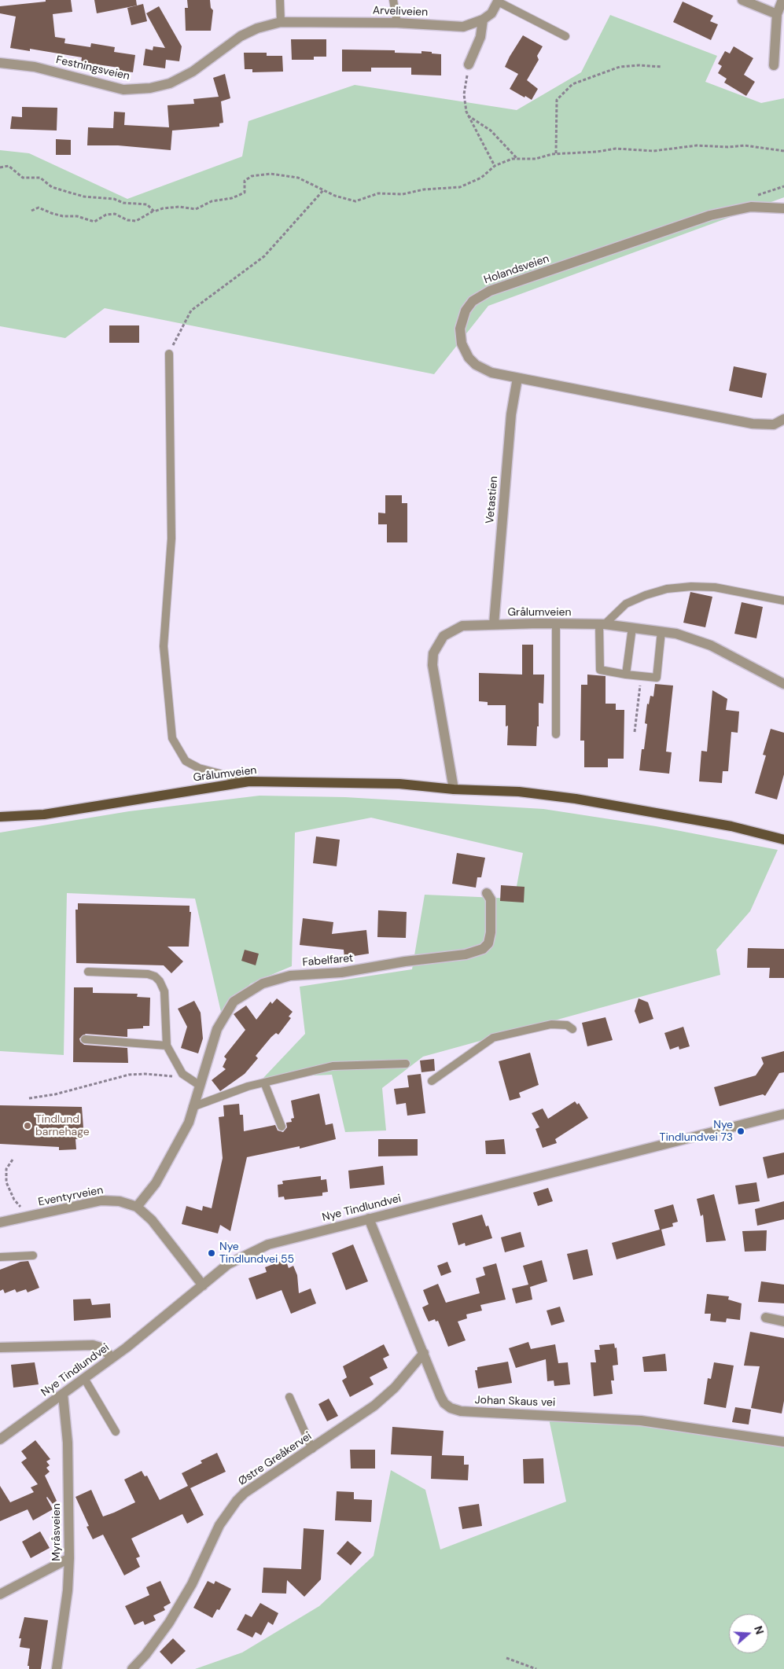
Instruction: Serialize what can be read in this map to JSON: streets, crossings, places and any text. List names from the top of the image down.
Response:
{
  "streets": {
    "main road": ["Grålumveien"],
    "street": [
      "Arveliveien",
      "Festningsveien",
      "Holandsveien",
      "Vetastien",
      "Fabelfaret",
      "Eventyrveien",
      "Nye Tindlundvei",
      "Johan Skaus vei",
      "Østre Greåkervei",
      "Myråsveien"
    ]
  },
  "crossings": [
    ["Arveliveien", "Festningsveien"],
    ["Holandsveien", "Vetastien"],
    ["Vetastien", "Grålumveien"],
    ["Fabelfaret", "Eventyrveien"],
    ["Eventyrveien", "Nye Tindlundvei"],
    ["Nye Tindlundvei", "Johan Skaus vei"],
    ["Nye Tindlundvei", "Myråsveien"],
    ["Johan Skaus vei", "Østre Greåkervei"]
  ],
  "places": ["Tindlund barnehage", "Nye Tindlundvei 73", "Nye Tindlundvei 55"],
  "north": "right"
}
